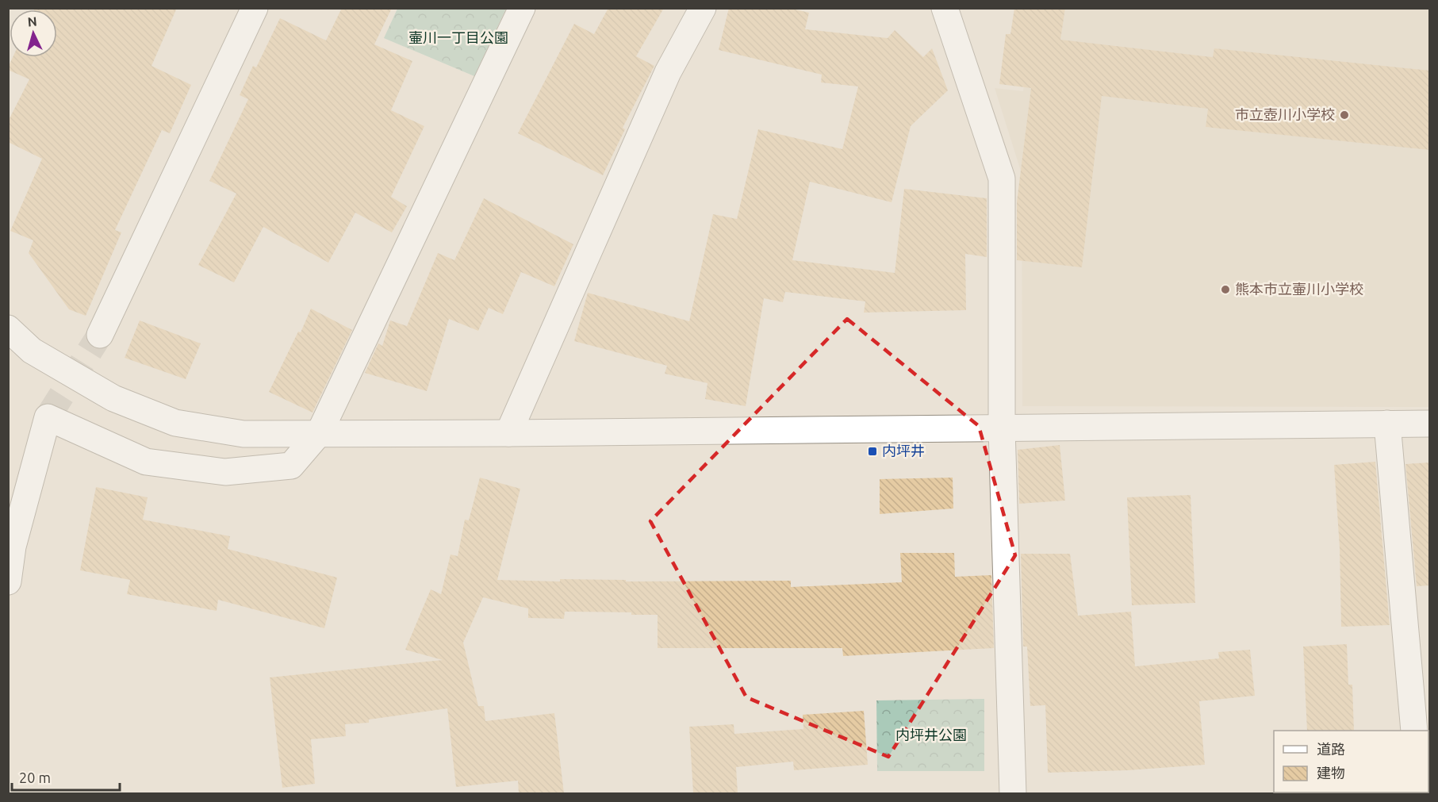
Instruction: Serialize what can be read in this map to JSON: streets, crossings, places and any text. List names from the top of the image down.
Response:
{
  "parks": ["壷川一丁目公園", "内坪井公園"],
  "places": {
    "other": ["市立壺川小学校", "熊本市立壷川小学校"],
    "transit": ["内坪井"]
  },
  "legend": ["道路", "建物"],
  "scale_bar": "20 m",
  "north": "top"
}
